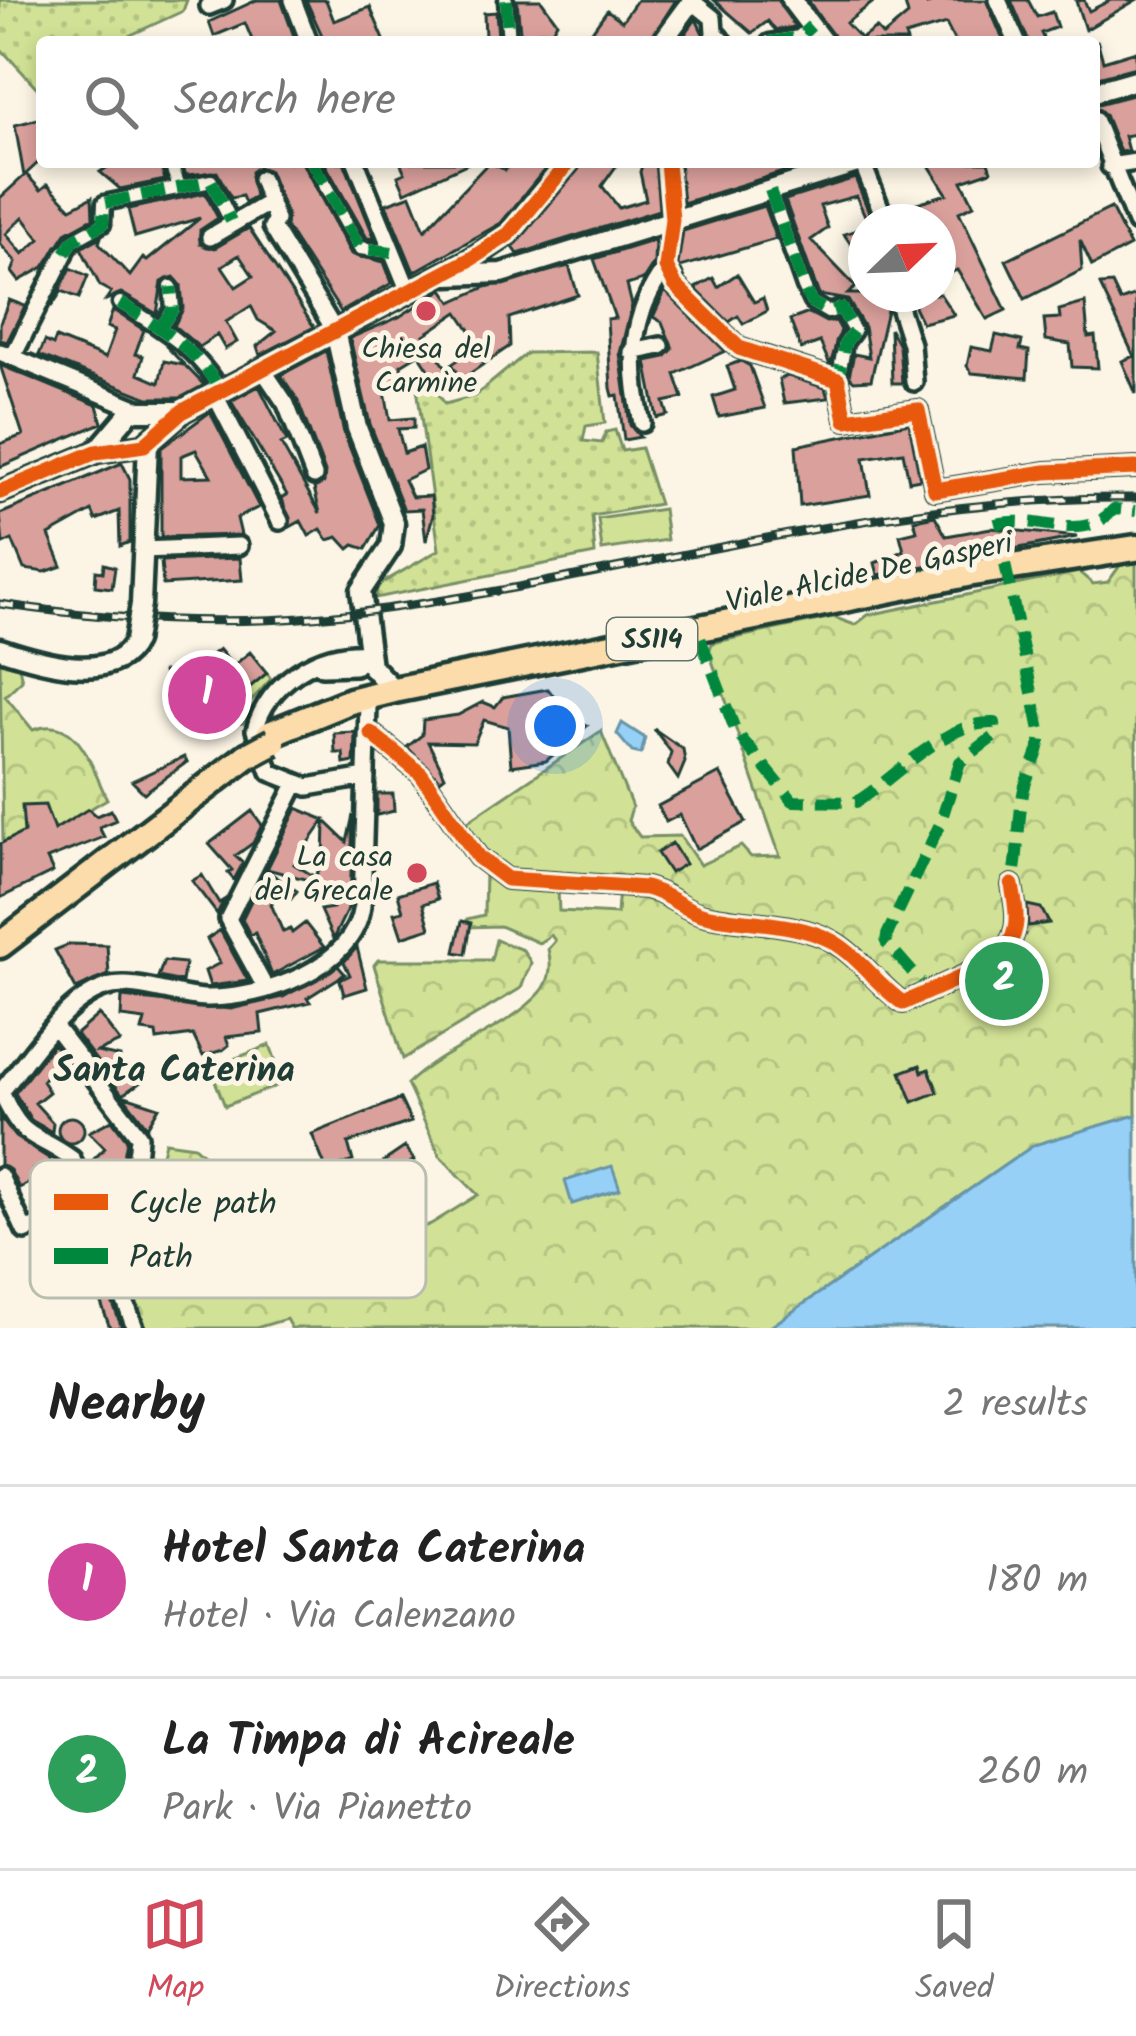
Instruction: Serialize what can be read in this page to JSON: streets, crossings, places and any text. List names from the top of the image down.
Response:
{
  "streets": {
    "main road": ["Viale Alcide De Gasperi", "SS114"]
  },
  "districts": ["Santa Caterina"],
  "places": ["Chiesa del Carmine", "La casa del Grecale"],
  "legend": ["Cycle path", "Path"],
  "north": "top right",
  "page": {
    "search": "Search here",
    "pins": ["1", "2"],
    "heading": ["Nearby", "2 results"],
    "list": [
      {
        "mark": "1",
        "name": "Hotel Santa Caterina",
        "note": "Hotel · Via Calenzano",
        "value": "180 m"
      },
      {
        "mark": "2",
        "name": "La Timpa di Acireale",
        "note": "Park · Via Pianetto",
        "value": "260 m"
      }
    ],
    "nav": ["Map", "Directions", "Saved"]
  }
}
